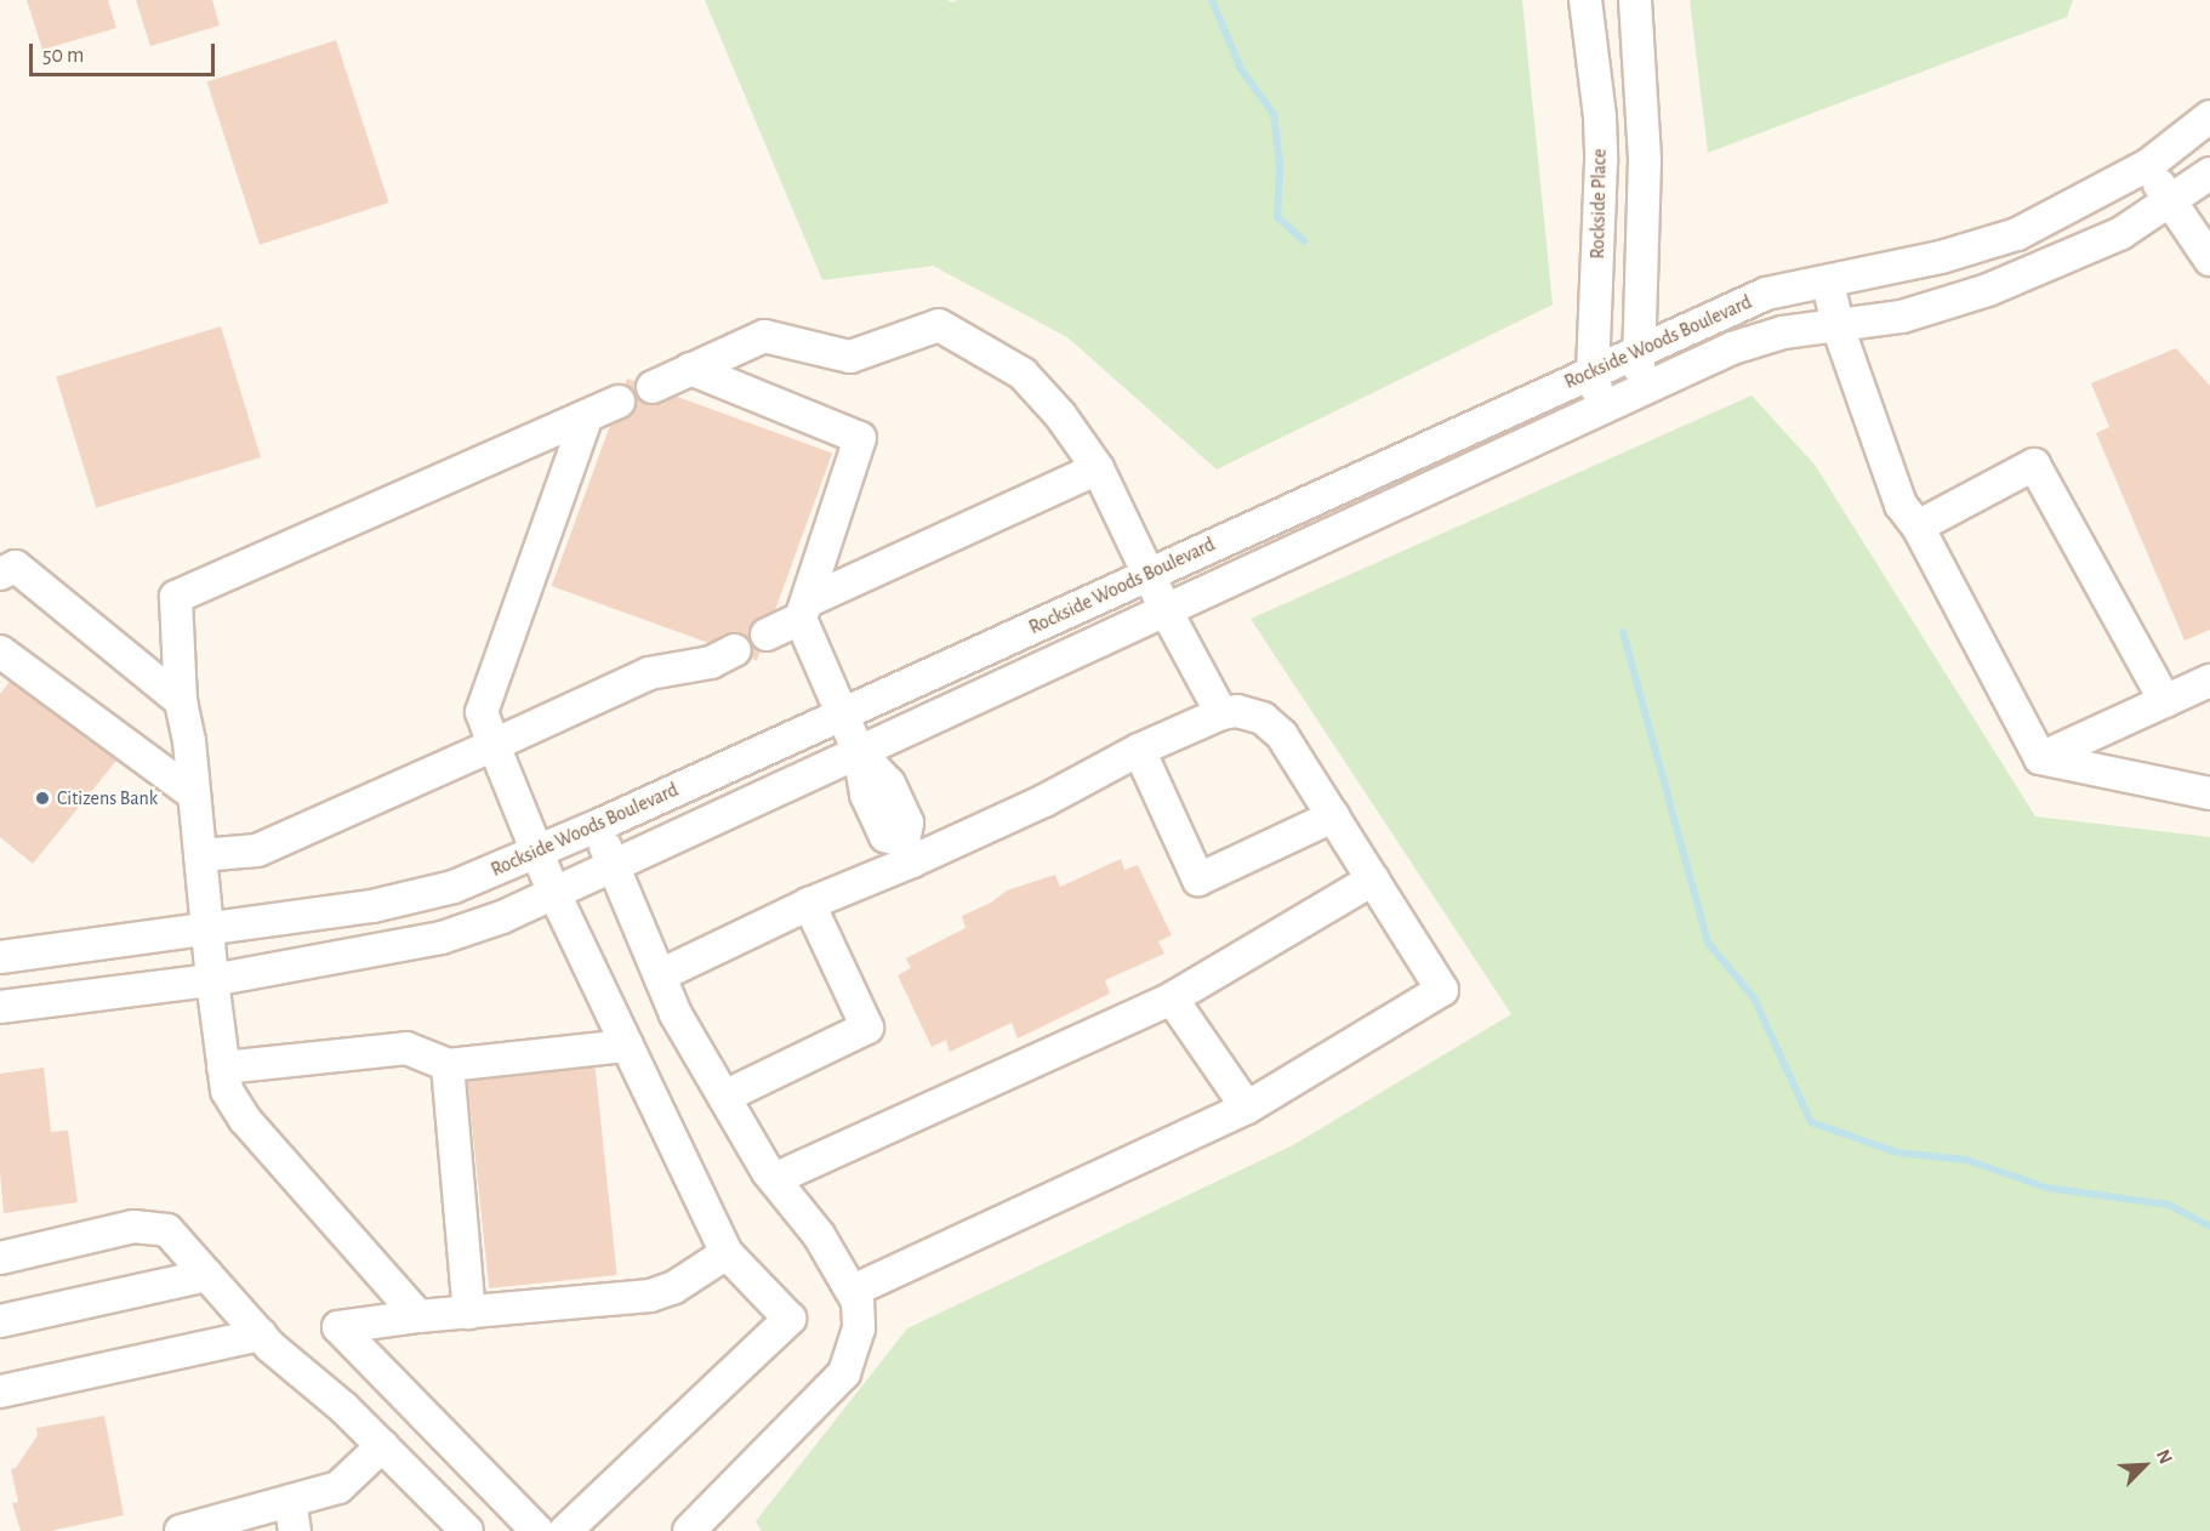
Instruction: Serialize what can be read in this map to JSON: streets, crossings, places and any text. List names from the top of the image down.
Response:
{
  "streets": {
    "street": ["Rockside Place", "Rockside Woods Boulevard"]
  },
  "crossings": [
    ["Rockside Place", "Rockside Woods Boulevard"]
  ],
  "places": ["Citizens Bank"],
  "scale_bar": "50 m",
  "north": "top right"
}
